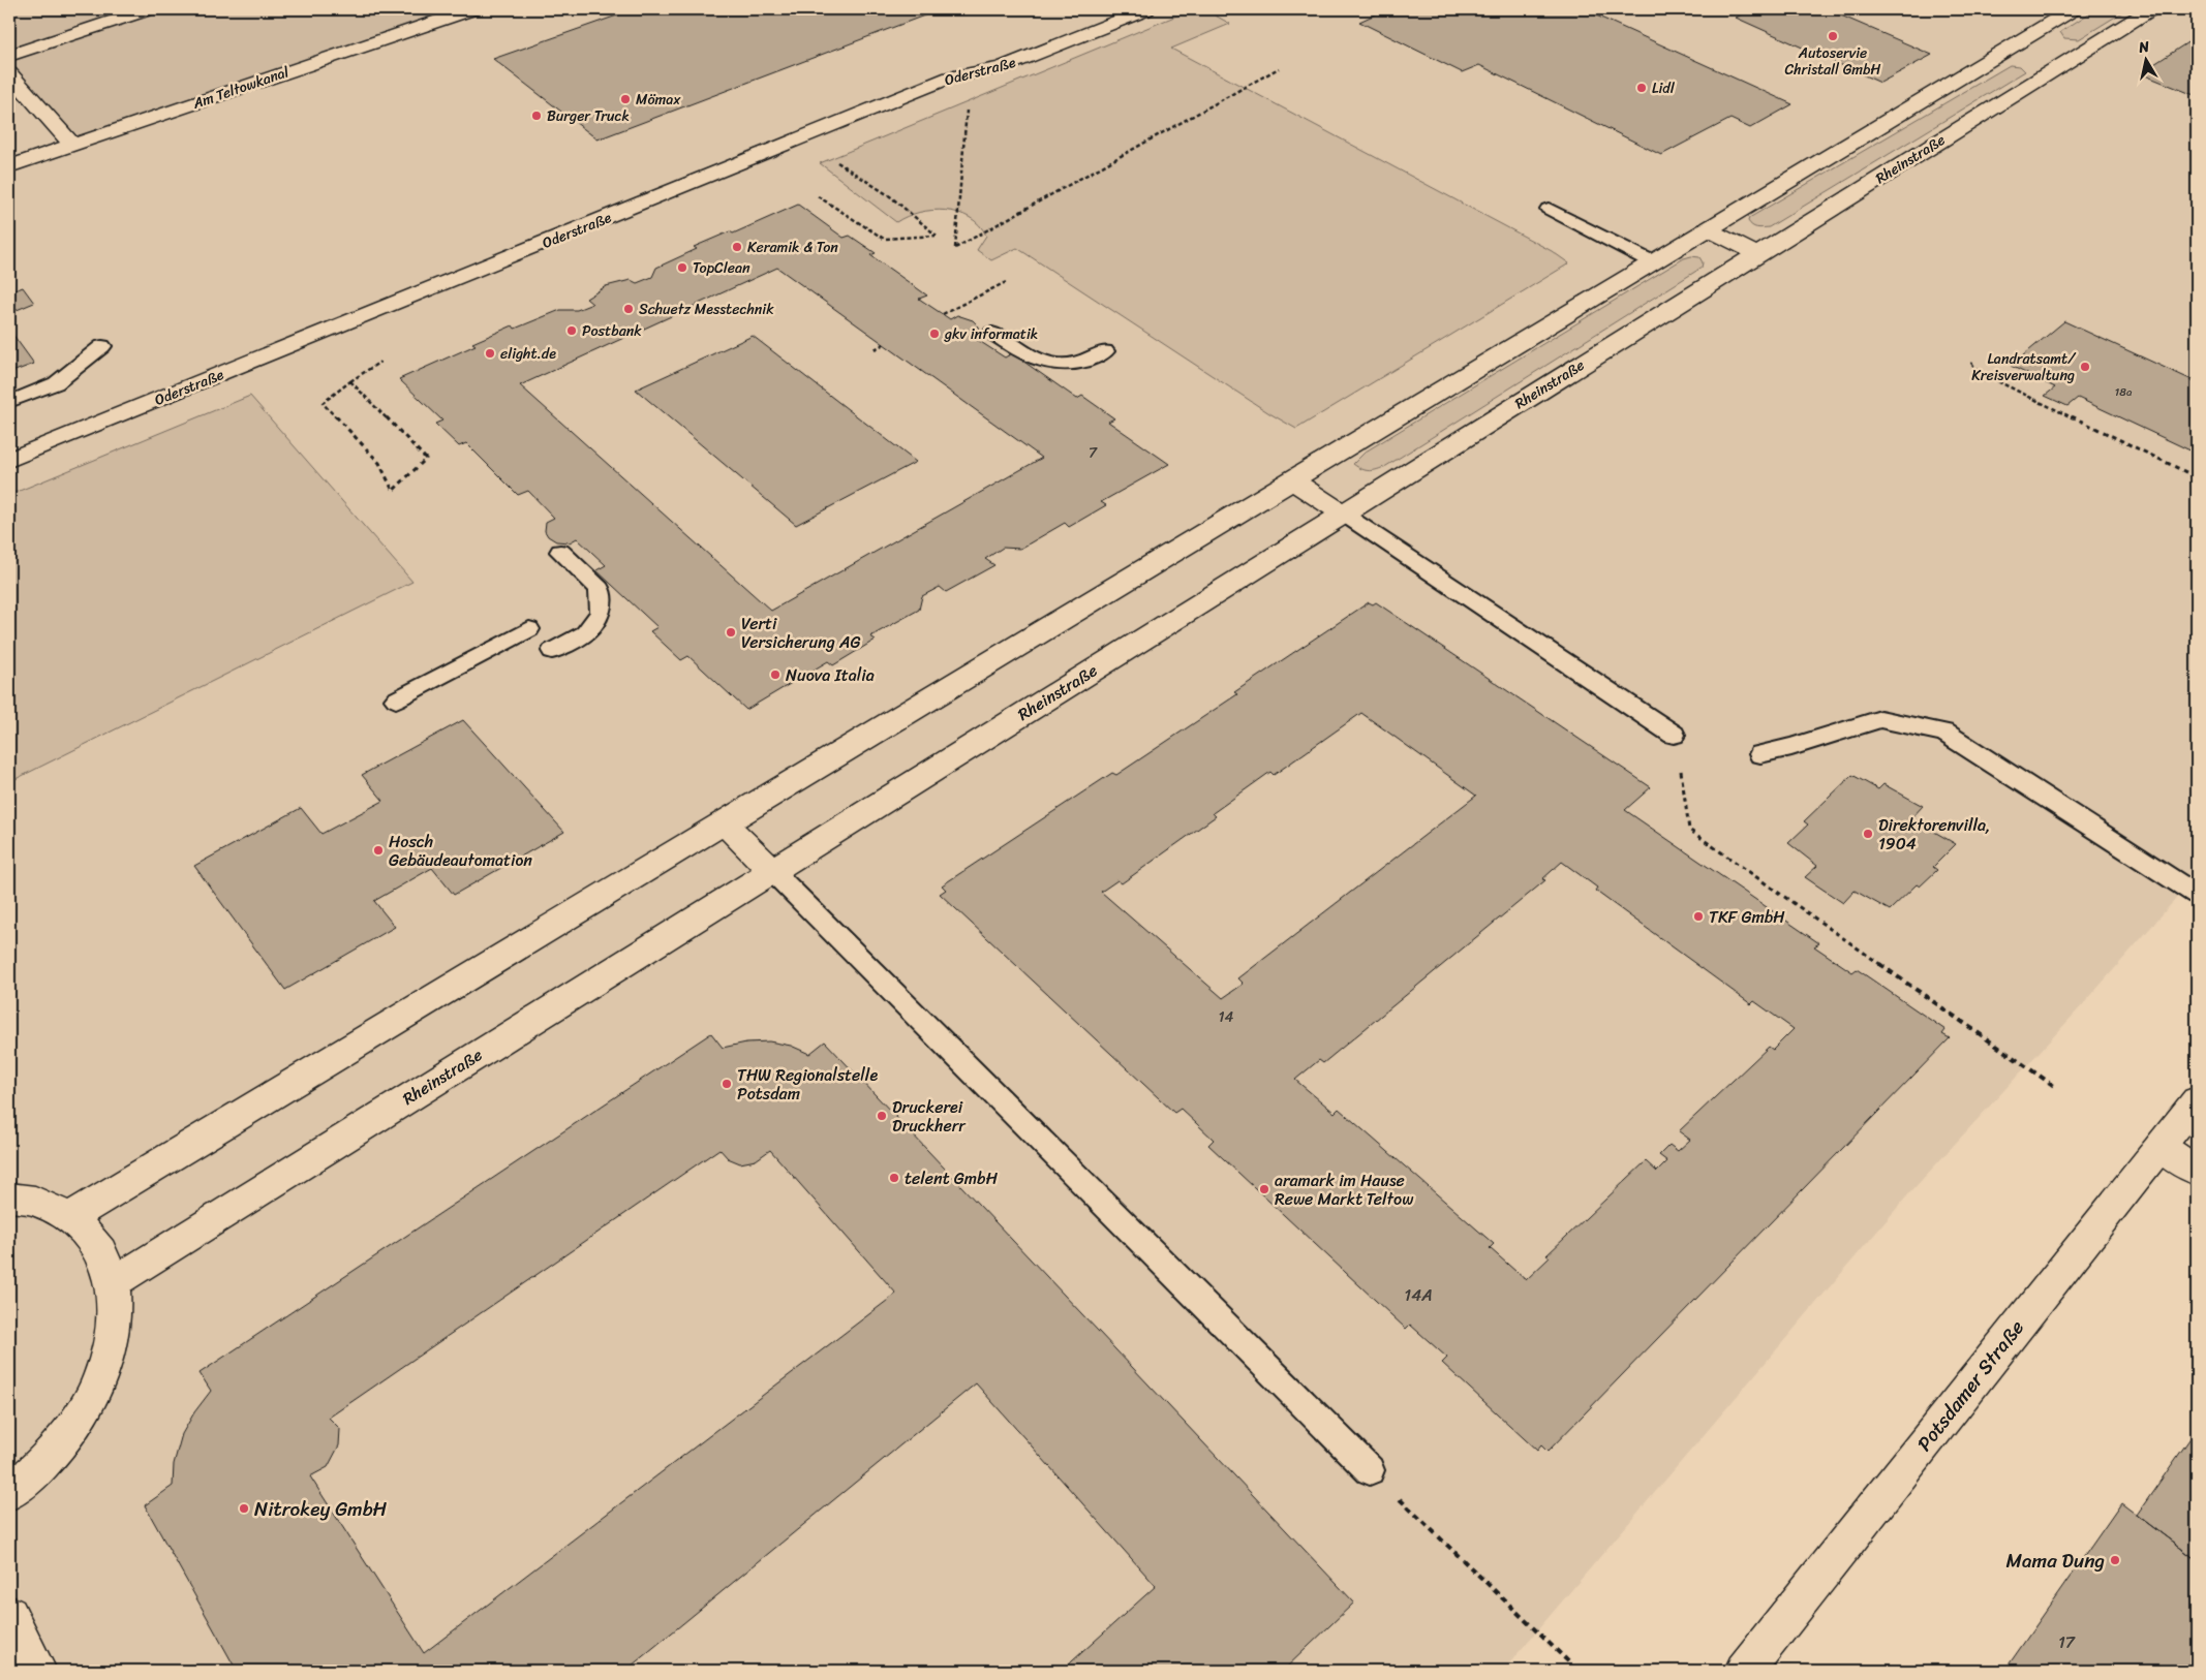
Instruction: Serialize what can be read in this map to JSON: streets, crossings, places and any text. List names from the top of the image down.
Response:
{
  "streets": {
    "street": [
      "Oderstraße",
      "Am Teltowkanal",
      "Rheinstraße",
      "Potsdamer Straße"
    ]
  },
  "places": [
    "Autoservie Christall GmbH",
    "Lidl",
    "Mömax",
    "Burger Truck",
    "Keramik & Ton",
    "TopClean",
    "Schuetz Messtechnik",
    "Postbank",
    "gkv informatik",
    "elight.de",
    "Landratsamt/ Kreisverwaltung",
    "Verti Versicherung AG",
    "Nuova Italia",
    "Direktorenvilla, 1904",
    "Hosch Gebäudeautomation",
    "TKF GmbH",
    "THW Regionalstelle Potsdam",
    "Druckerei Druckherr",
    "telent GmbH",
    "aramark im Hause Rewe Markt Teltow",
    "Nitrokey GmbH",
    "Mama Dung"
  ],
  "house_numbers": [
    "18a",
    "7",
    "14",
    "14A",
    "17"
  ],
  "north": "top"
}
